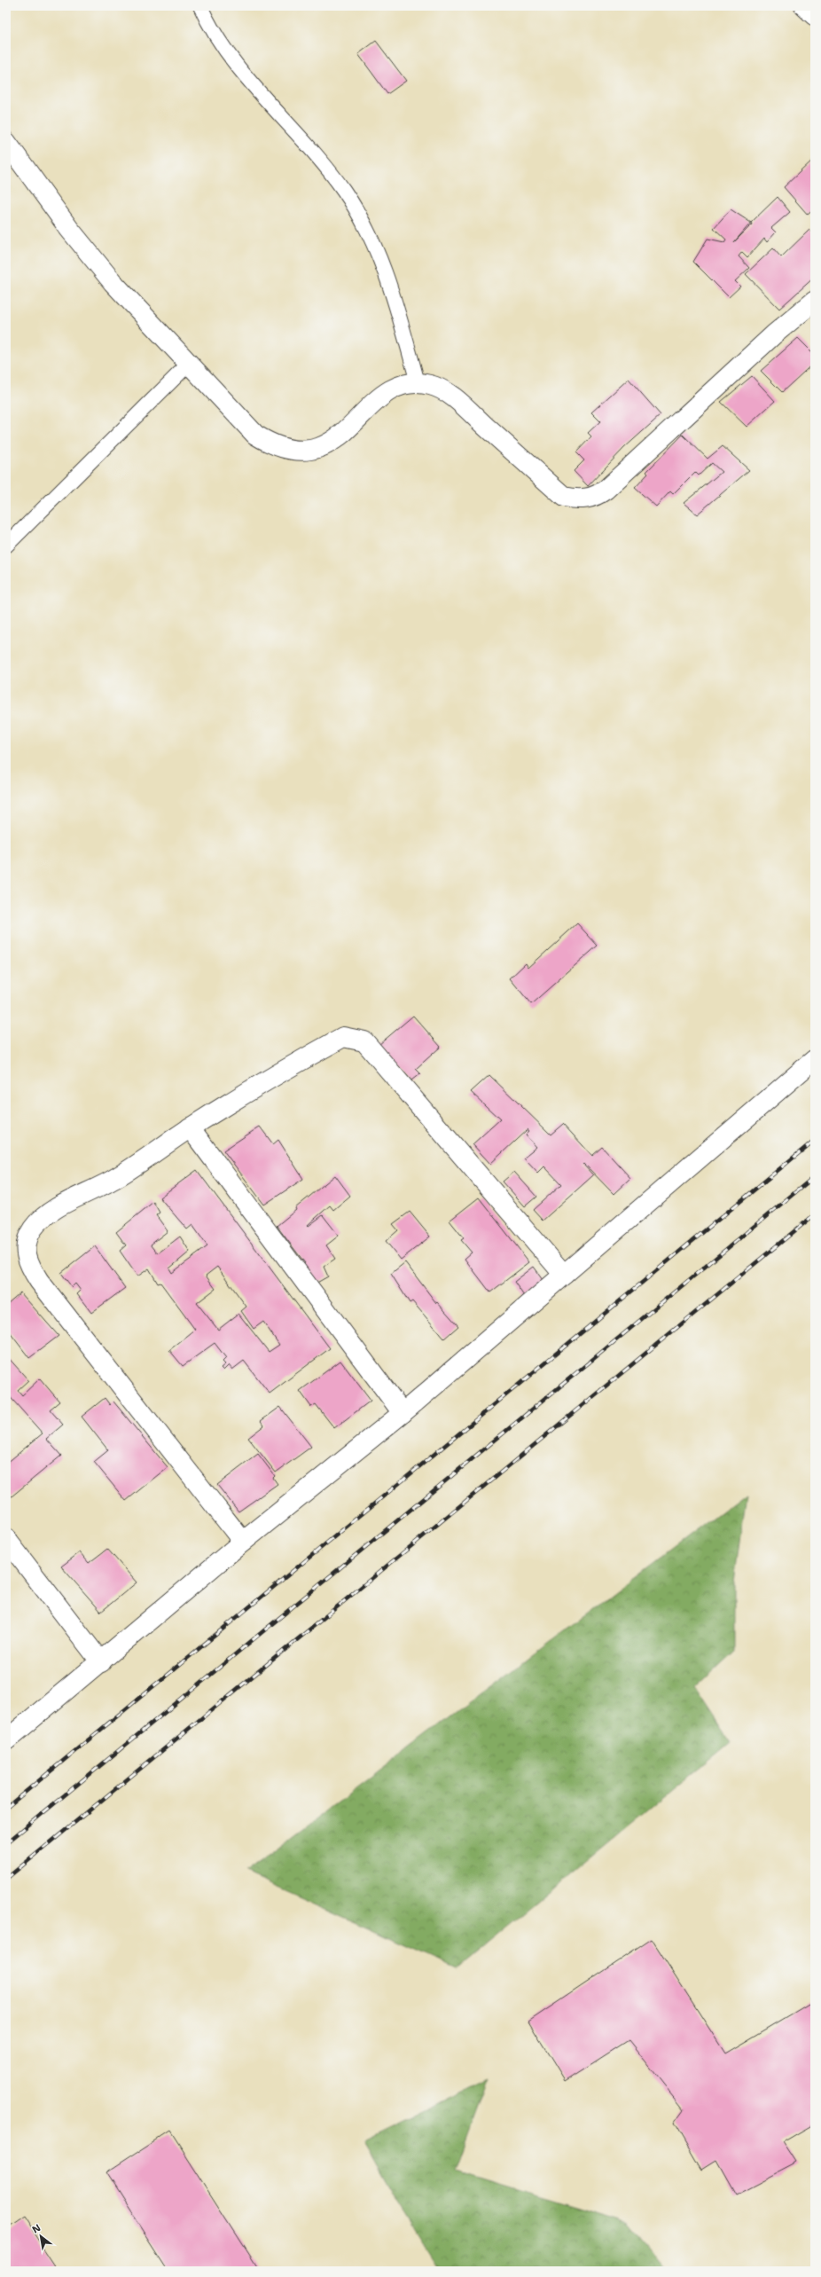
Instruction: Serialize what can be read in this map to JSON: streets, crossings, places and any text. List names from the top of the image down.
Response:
{
  "north": "top left"
}
